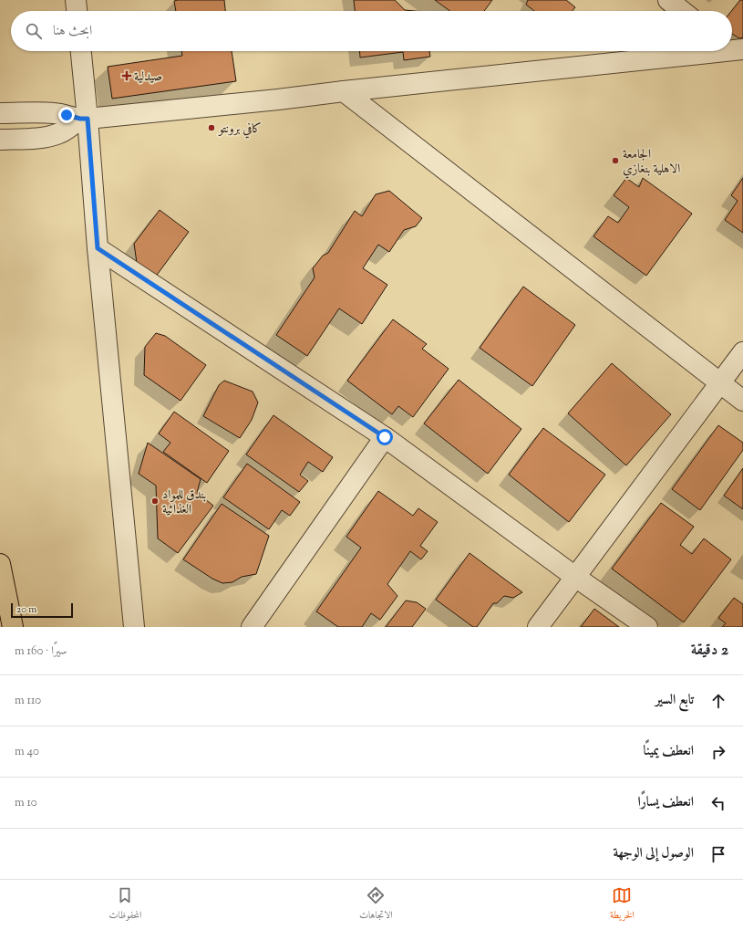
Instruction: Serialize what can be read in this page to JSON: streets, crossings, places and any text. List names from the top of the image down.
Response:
{
  "places": {
    "health": ["صيدلية"],
    "other": ["كافي برونتو", "الجامعة الاهلية بنغازي", "بندق للمواد الغذائية"]
  },
  "scale_bar": "20 m",
  "page": {
    "search": "ابحث هنا",
    "scale": "20 m",
    "heading": ["2 دقيقة", "سيرًا · 160 m"],
    "list": [
      ["تابع السير", "110 m"],
      ["انعطف يمينًا", "40 m"],
      ["انعطف يسارًا", "10 m"],
      "الوصول إلى الوجهة"
    ],
    "nav": ["الخريطة", "الاتجاهات", "المحفوظات"]
  }
}
